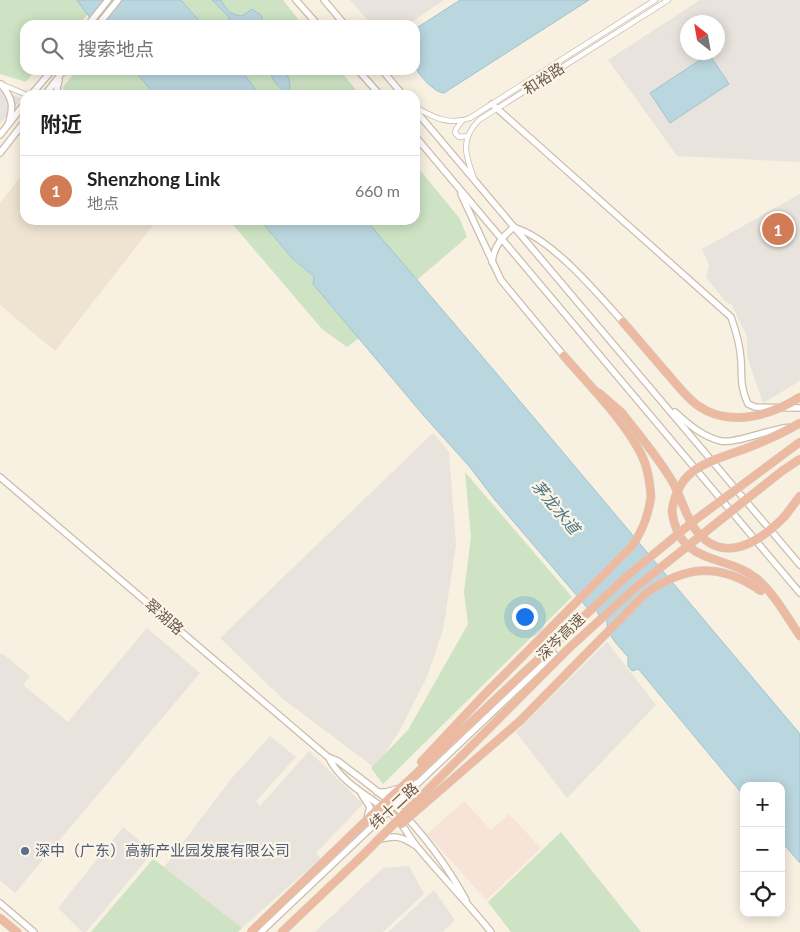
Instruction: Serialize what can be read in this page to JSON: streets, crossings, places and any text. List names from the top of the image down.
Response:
{
  "streets": {
    "highway": ["深岑高速"],
    "street": ["和裕路", "翠湖路", "纬十二路"]
  },
  "crossings": [
    ["翠湖路", "纬十二路"]
  ],
  "water": ["茅龙水道"],
  "places": ["深中（广东）高新产业园发展有限公司"],
  "north": "top left",
  "page": {
    "search": "搜索地点",
    "heading": "附近",
    "list": [
      {
        "mark": "1",
        "name": "Shenzhong Link",
        "note": "地点",
        "value": "660 m"
      }
    ],
    "pins": "1",
    "map_buttons": ["+", "−"]
  }
}
